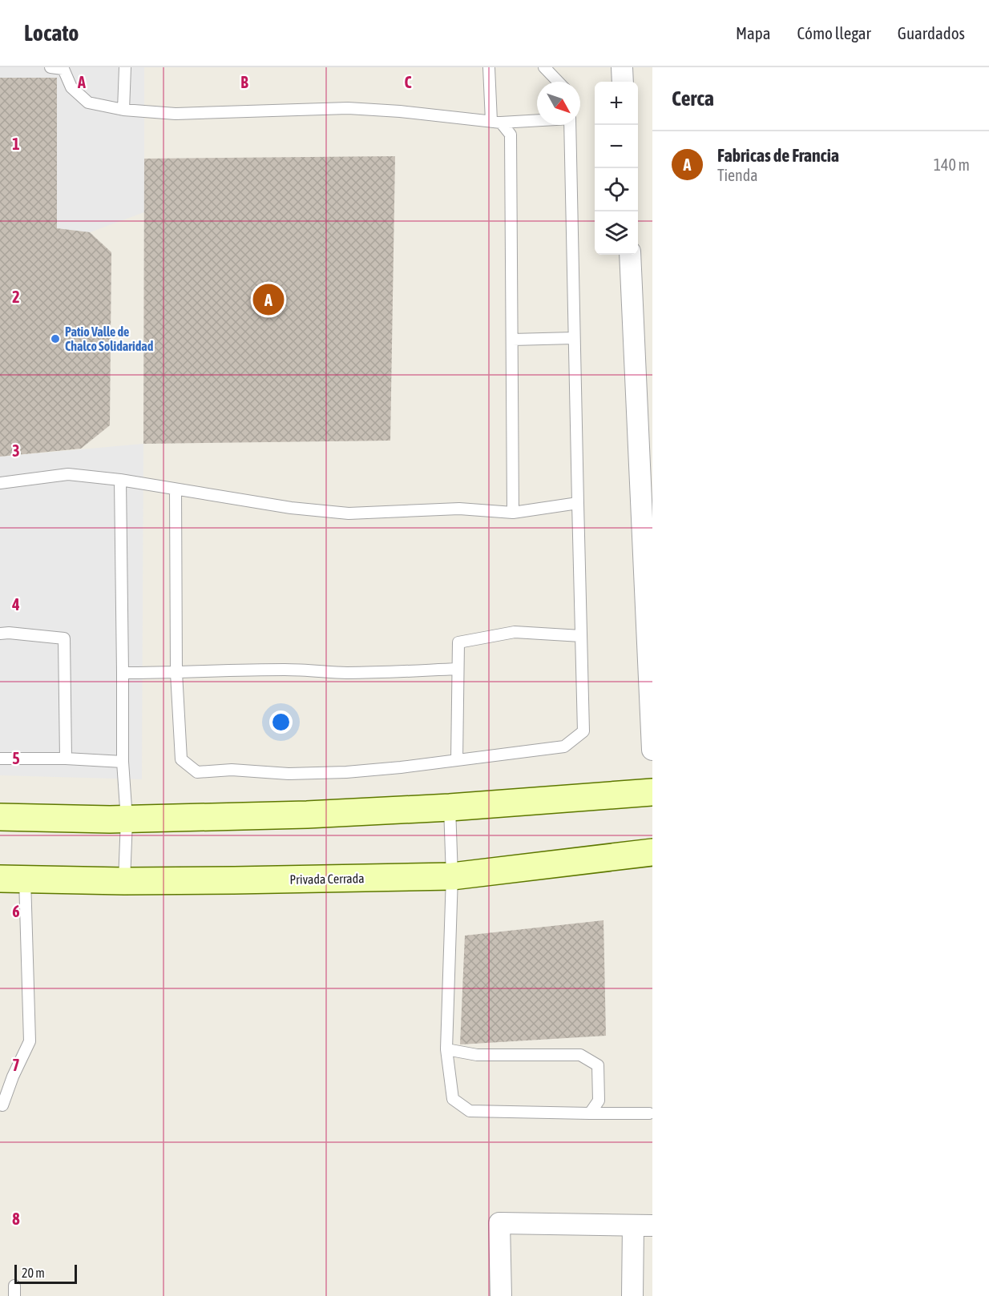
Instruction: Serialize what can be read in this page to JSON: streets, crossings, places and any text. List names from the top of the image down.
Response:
{
  "streets": {
    "street": ["Privada Cerrada"]
  },
  "places": ["Patio Valle de Chalco Solidaridad"],
  "scale_bar": "20 m",
  "north": "bottom right",
  "page": {
    "header": "Locato",
    "nav": ["Mapa", "Cómo llegar", "Guardados"],
    "heading": "Cerca",
    "map_buttons": ["+", "−"],
    "list": [
      {
        "mark": "A",
        "name": "Fabricas de Francia",
        "note": "Tienda",
        "value": "140 m"
      }
    ],
    "pins": "A",
    "scale": "20 m"
  },
  "grid": {
    "columns": ["A", "B", "C"],
    "rows": [
      "1",
      "2",
      "3",
      "4",
      "5",
      "6",
      "7",
      "8"
    ]
  }
}
